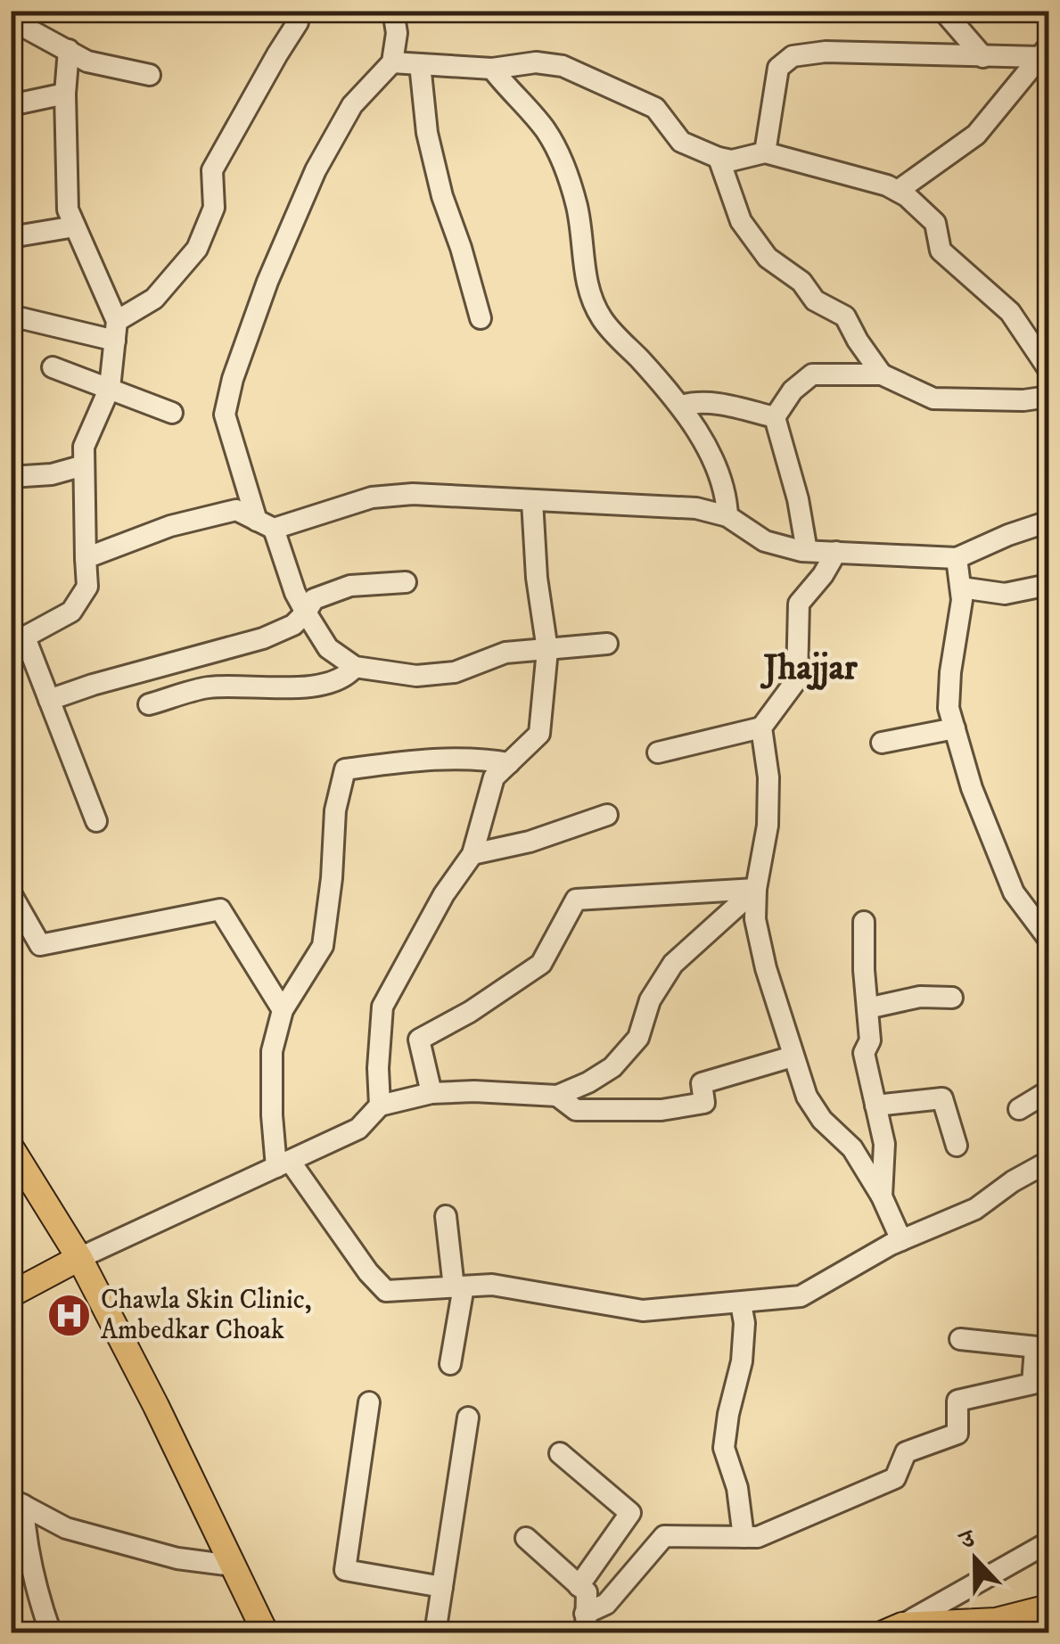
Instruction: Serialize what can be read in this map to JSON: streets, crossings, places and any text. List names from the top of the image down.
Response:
{
  "districts": ["Jhajjar"],
  "places": {
    "hospital": ["Chawla Skin Clinic, Ambedkar Choak"]
  },
  "north": "top"
}
